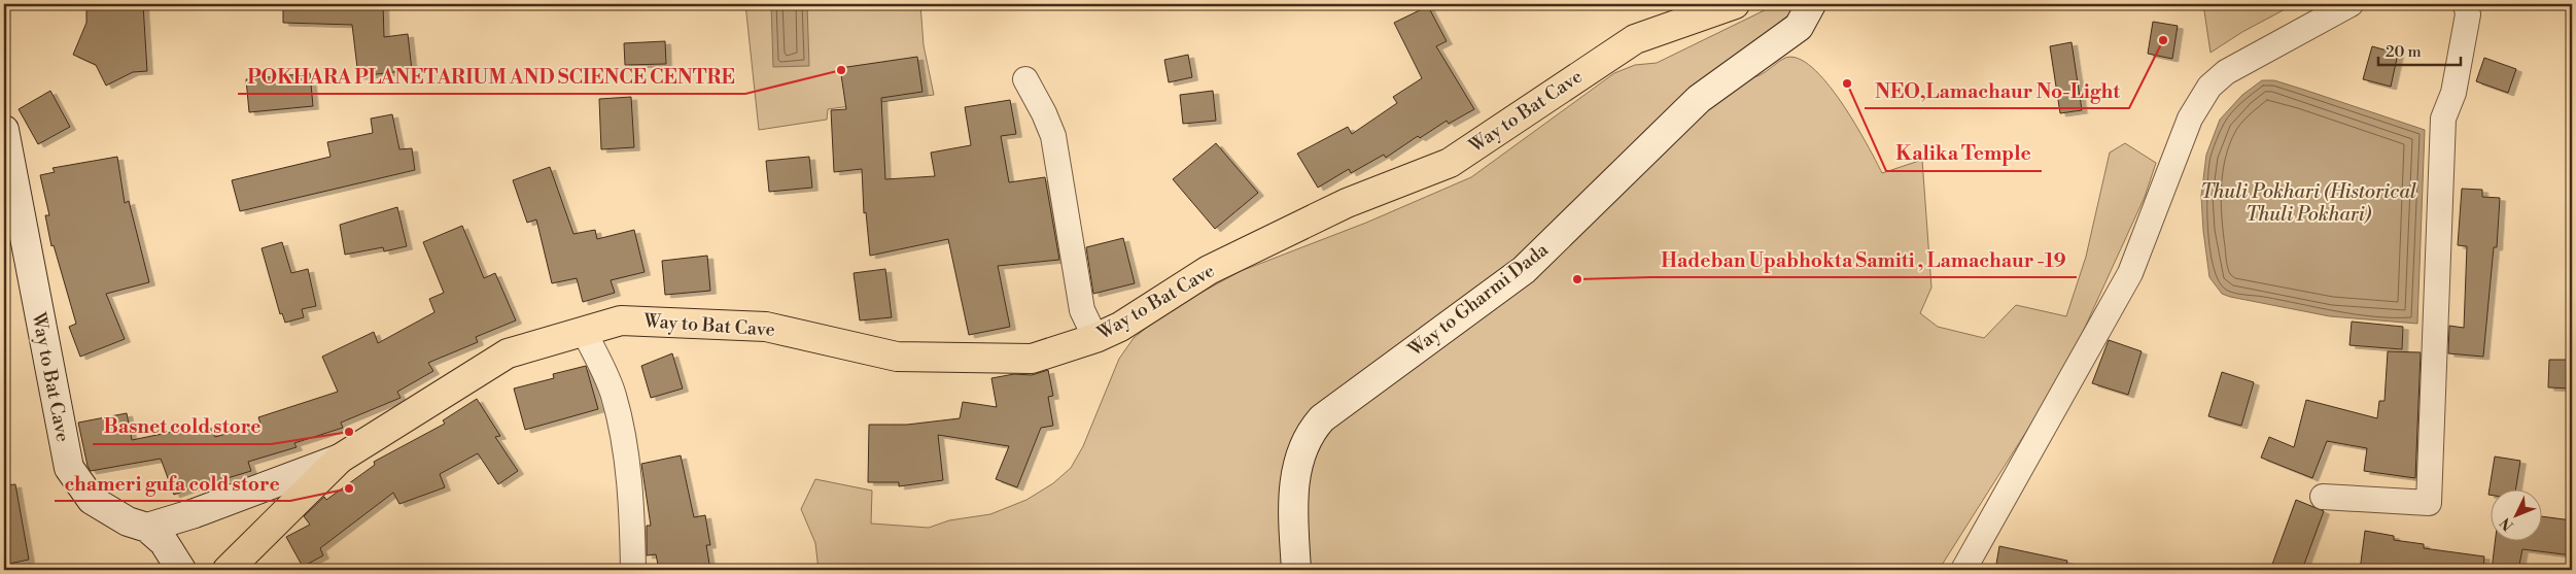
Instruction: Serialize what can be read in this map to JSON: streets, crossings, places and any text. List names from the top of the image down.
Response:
{
  "streets": {
    "main road": ["Way to Bat Cave"],
    "street": ["Way to Gharmi Dada"]
  },
  "water": ["Thuli Pokhari (Historical Thuli Pokhari)"],
  "places": [
    "NEO,Lamachaur No-Light",
    "POKHARA PLANETARIUM AND SCIENCE CENTRE",
    "Kalika Temple",
    "Hadeban Upabhokta Samiti , Lamachaur -19",
    "Basnet cold store",
    "chameri gufa cold store"
  ],
  "scale_bar": "20 m",
  "north": "bottom left"
}
